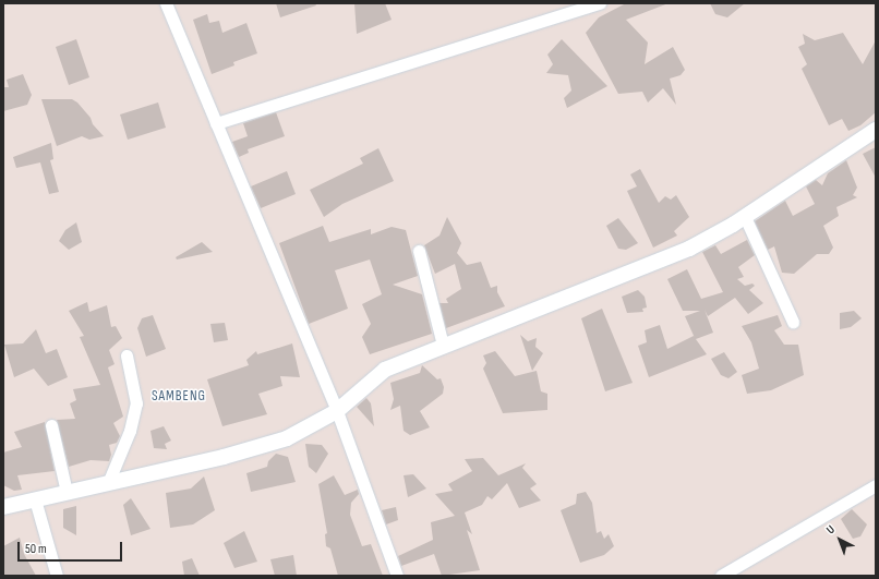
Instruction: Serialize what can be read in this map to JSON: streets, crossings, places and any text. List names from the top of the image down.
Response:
{
  "districts": ["SAMBENG"],
  "scale_bar": "50 m",
  "north": "top left"
}
